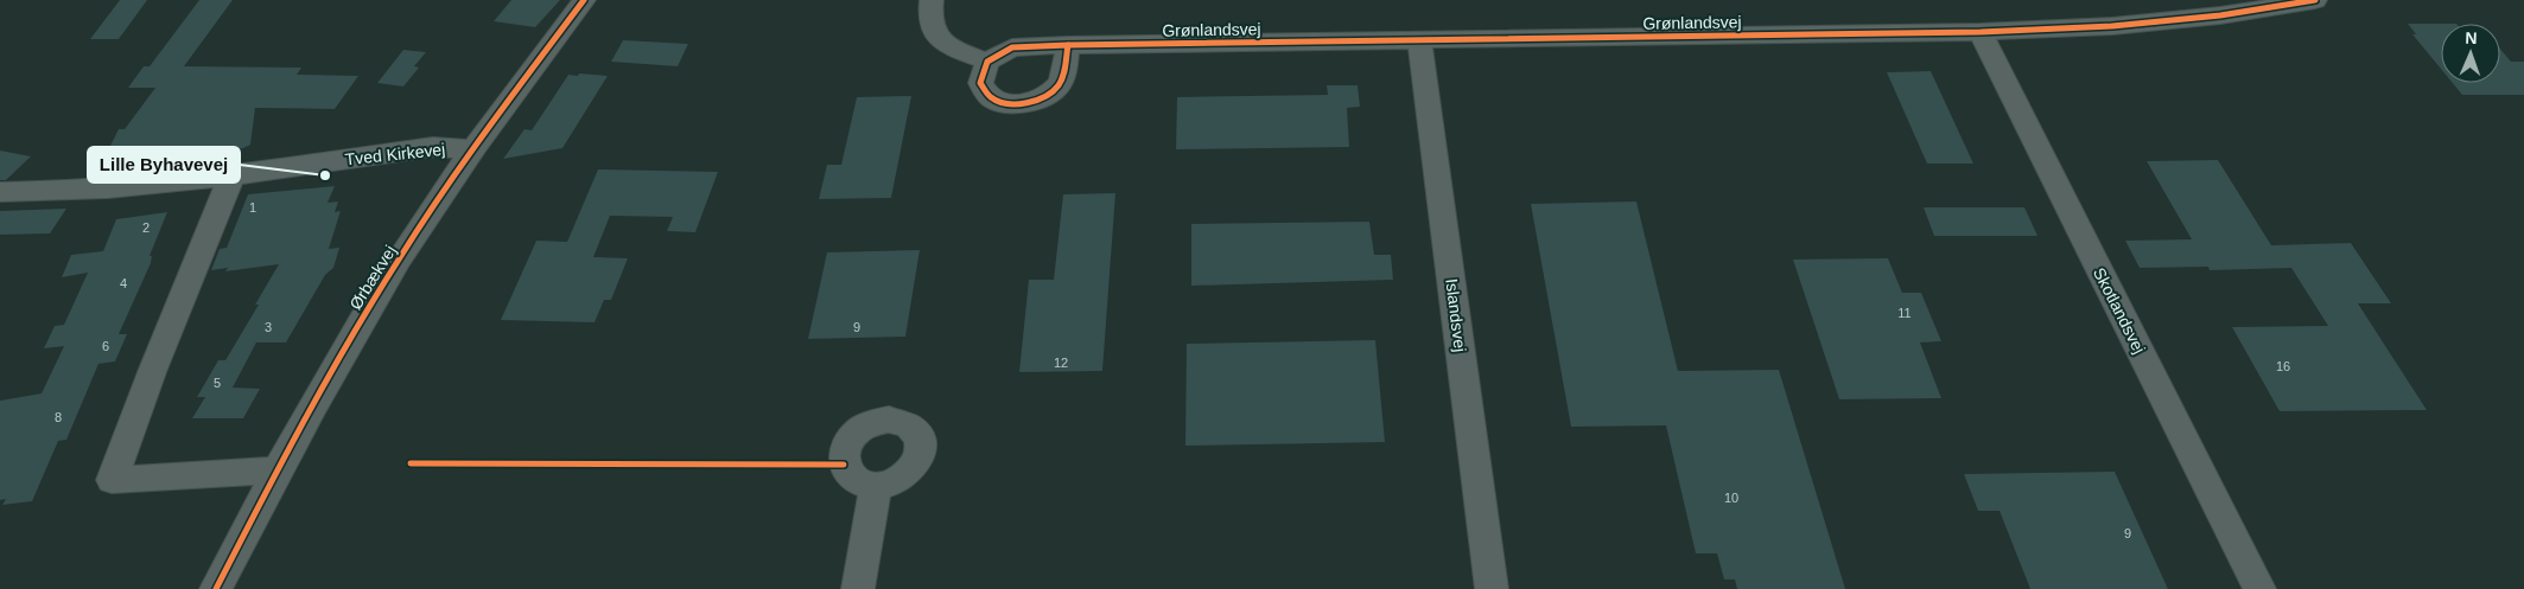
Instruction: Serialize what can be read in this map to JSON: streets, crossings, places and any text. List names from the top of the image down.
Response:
{
  "streets": {
    "street": [
      "Grønlandsvej",
      "Tved Kirkevej",
      "Ørbækvej",
      "Skotlandsvej",
      "Islandsvej"
    ]
  },
  "crossings": [
    ["Grønlandsvej", "Skotlandsvej"],
    ["Grønlandsvej", "Islandsvej"],
    ["Tved Kirkevej", "Ørbækvej"]
  ],
  "places": ["Lille Byhavevej"],
  "house_numbers": [
    "1",
    "2",
    "4",
    "11",
    "3",
    "9",
    "6",
    "12",
    "16",
    "5",
    "8",
    "10",
    "9"
  ],
  "north": "top"
}
